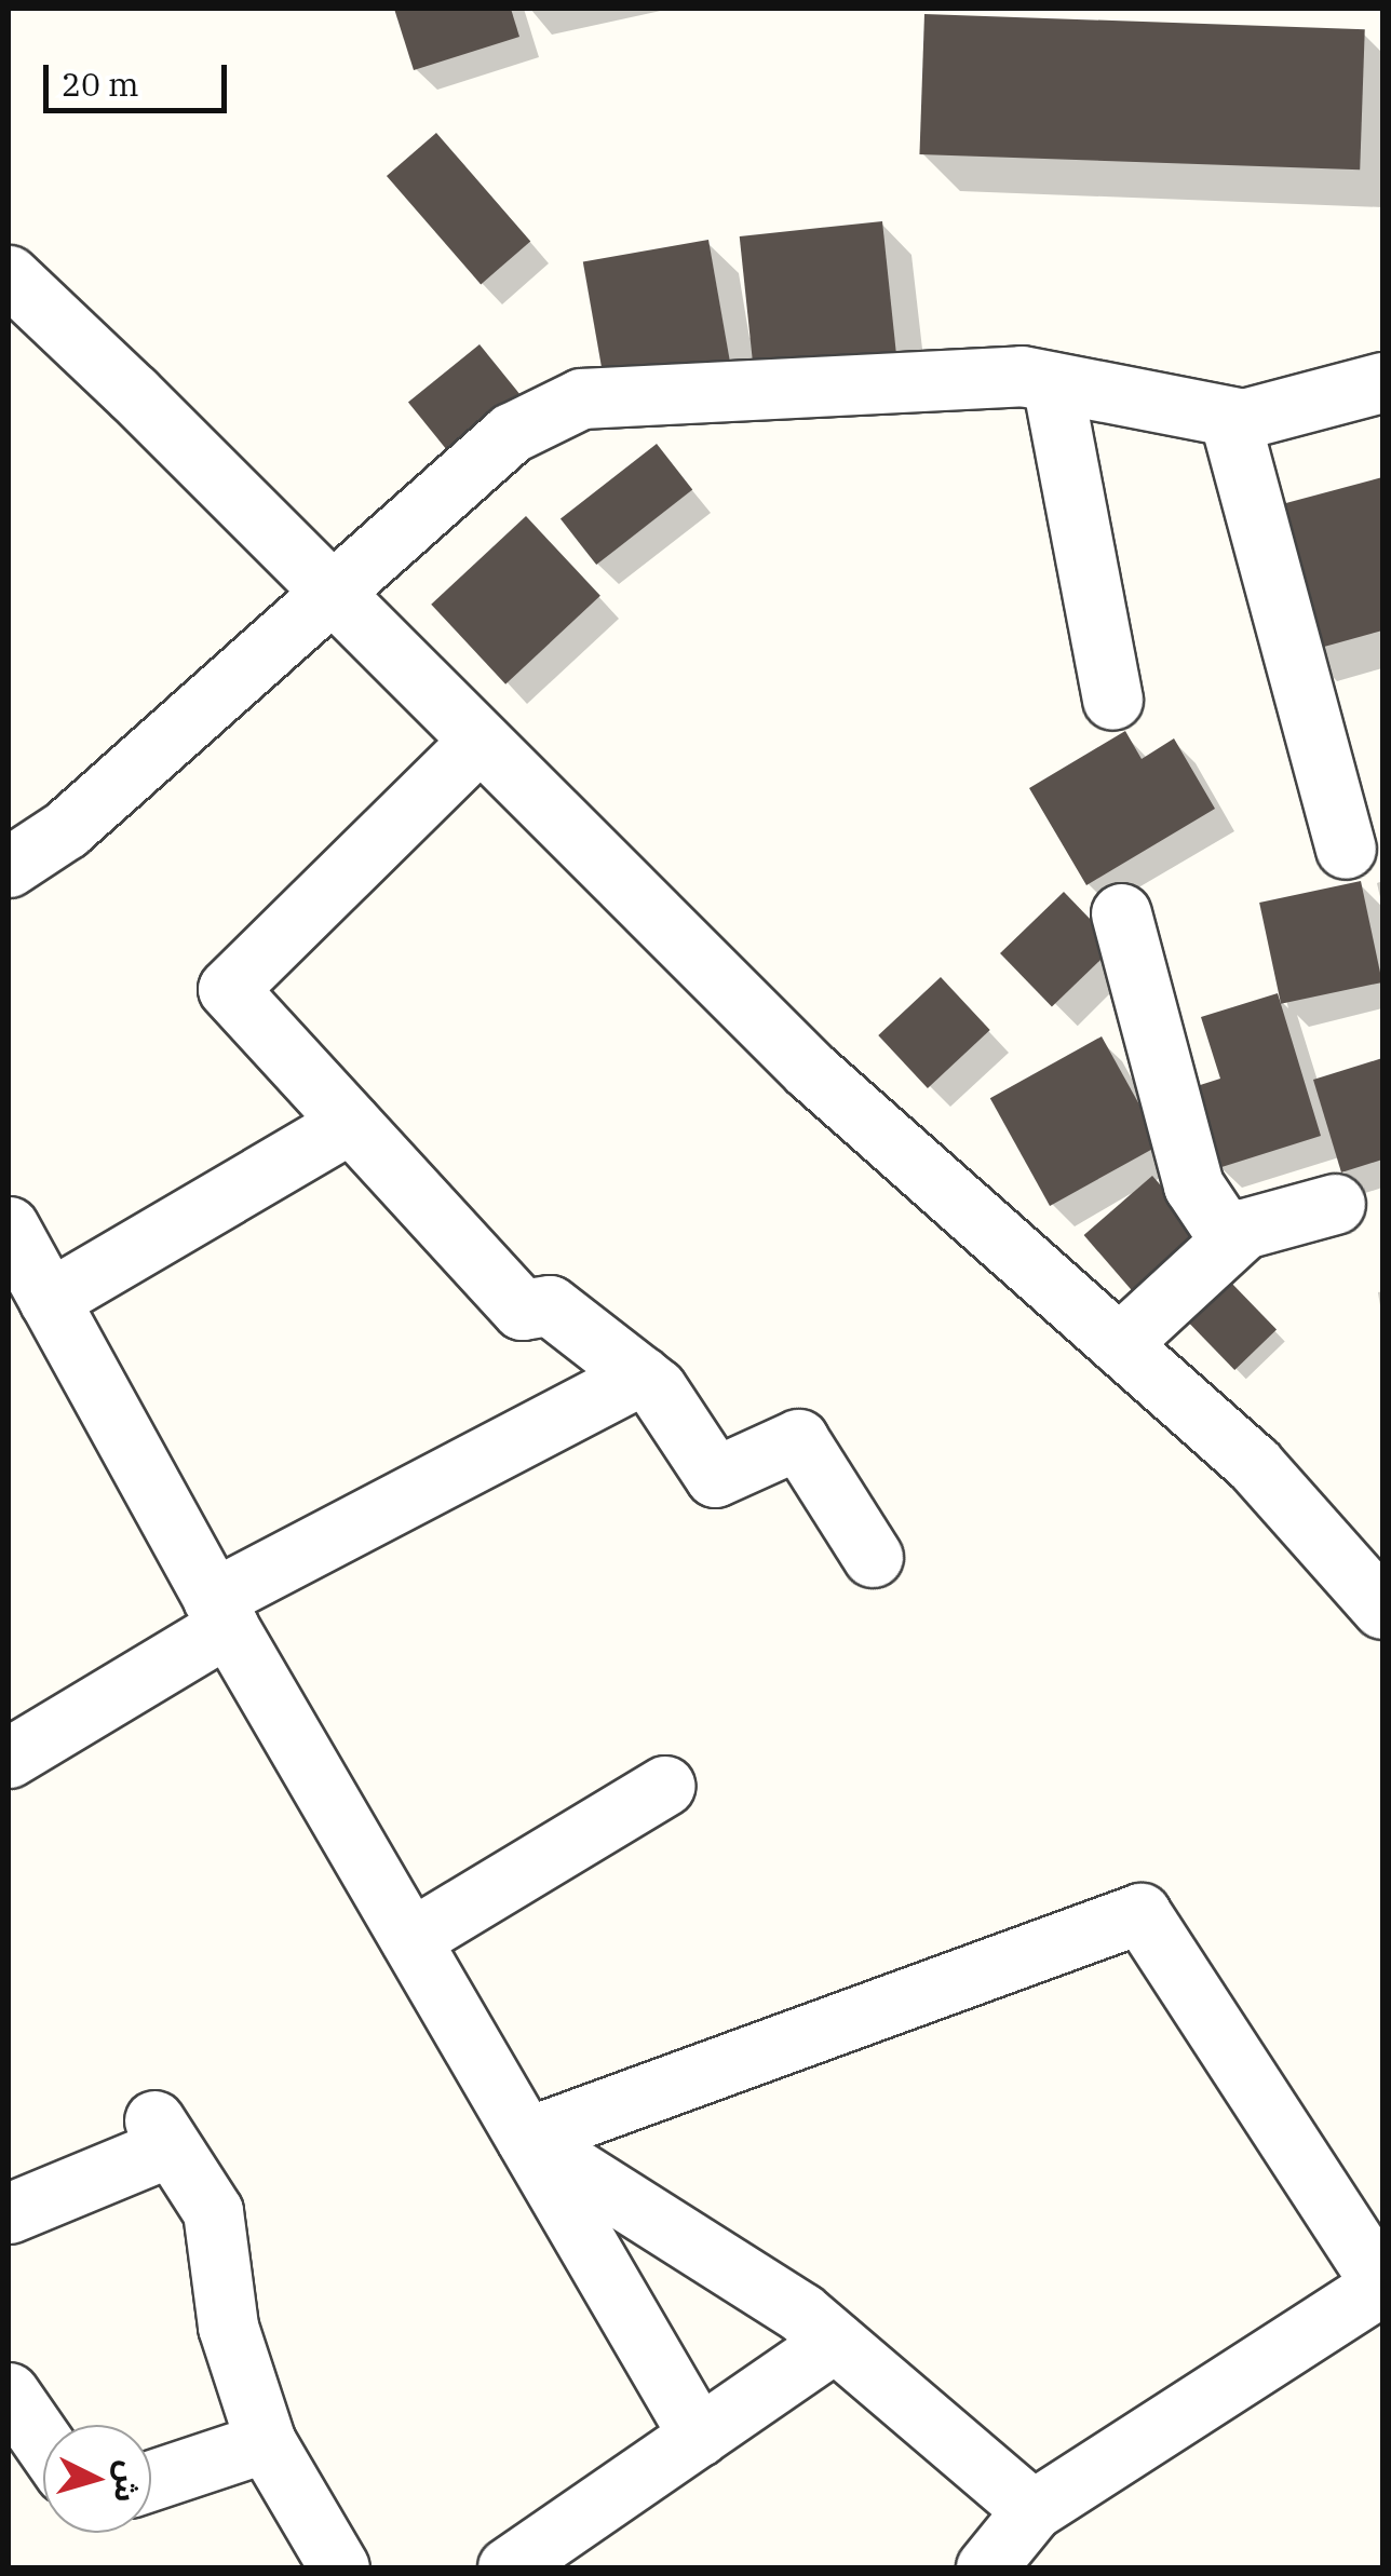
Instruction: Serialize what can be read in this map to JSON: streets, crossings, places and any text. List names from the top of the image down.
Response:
{
  "scale_bar": "20 m",
  "north": "right"
}
